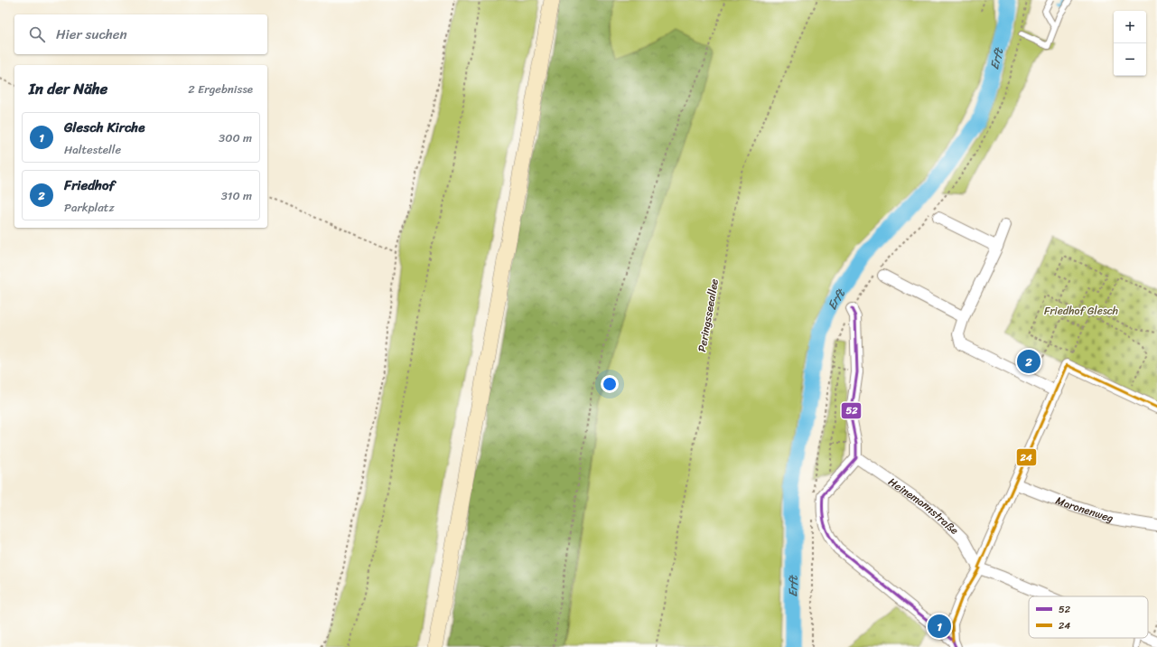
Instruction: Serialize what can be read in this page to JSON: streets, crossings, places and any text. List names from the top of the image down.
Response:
{
  "streets": {
    "street": ["Heinemannstraße", "Maronenweg"],
    "path": ["Peringsseeallee"]
  },
  "water": ["Erft"],
  "parks": ["Friedhof Glesch"],
  "lines": ["transit line 52", "transit line 24"],
  "legend": ["52", "24"],
  "page": {
    "map_buttons": ["+", "−"],
    "search": "Hier suchen",
    "heading": ["In der Nähe", "2 Ergebnisse"],
    "list": [
      {
        "mark": "1",
        "name": "Glesch Kirche",
        "note": "Haltestelle",
        "value": "300 m"
      },
      {
        "mark": "2",
        "name": "Friedhof",
        "note": "Parkplatz",
        "value": "310 m"
      }
    ],
    "pins": ["2", "1"]
  }
}
